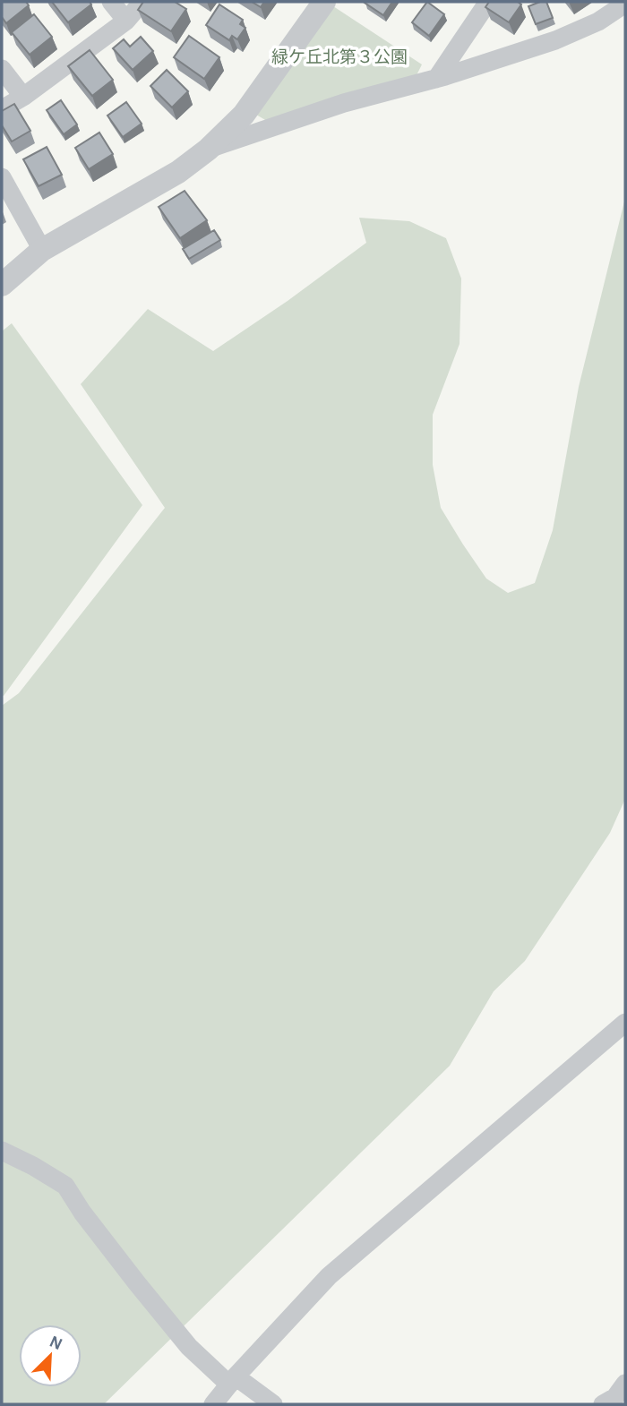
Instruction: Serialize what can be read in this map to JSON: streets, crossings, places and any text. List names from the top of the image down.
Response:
{
  "parks": ["緑ケ丘北第３公園"],
  "north": "top right"
}
